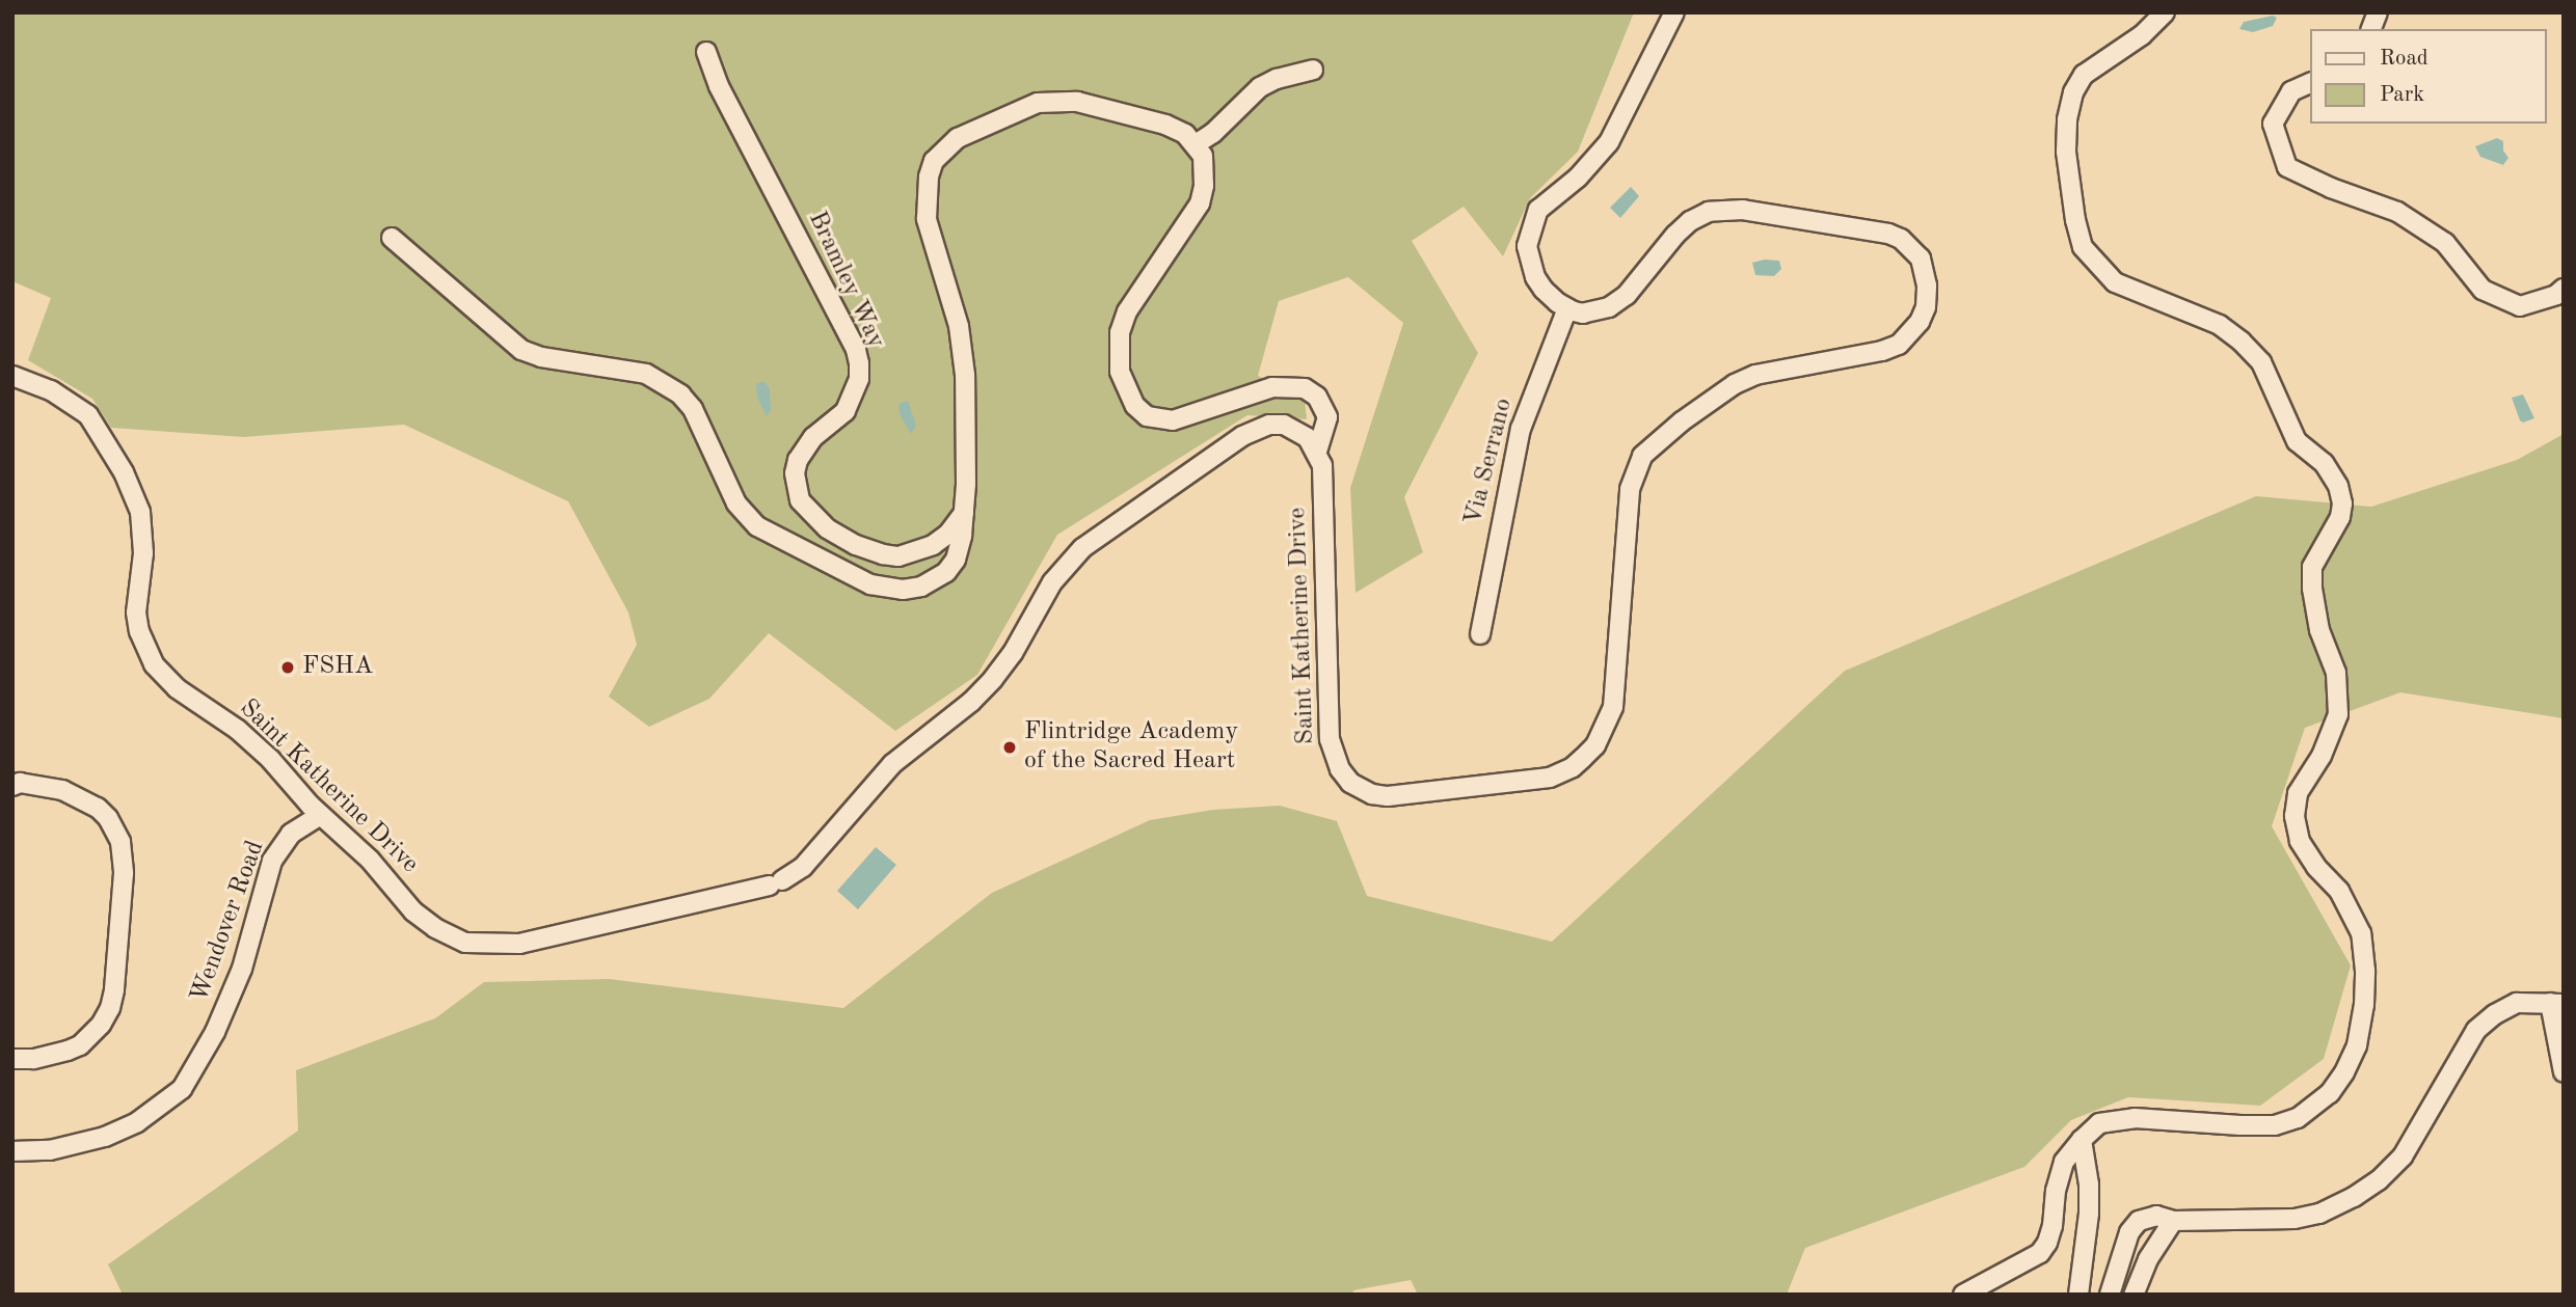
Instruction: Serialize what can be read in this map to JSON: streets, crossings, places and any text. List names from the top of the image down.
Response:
{
  "streets": {
    "street": [
      "Bramley Way",
      "Via Serrano",
      "Saint Katherine Drive",
      "Wendover Road"
    ]
  },
  "crossings": [
    ["Via Serrano", "Saint Katherine Drive"],
    ["Saint Katherine Drive", "Wendover Road"]
  ],
  "places": ["FSHA", "Flintridge Academy of the Sacred Heart"],
  "legend": ["Road", "Park"]
}
